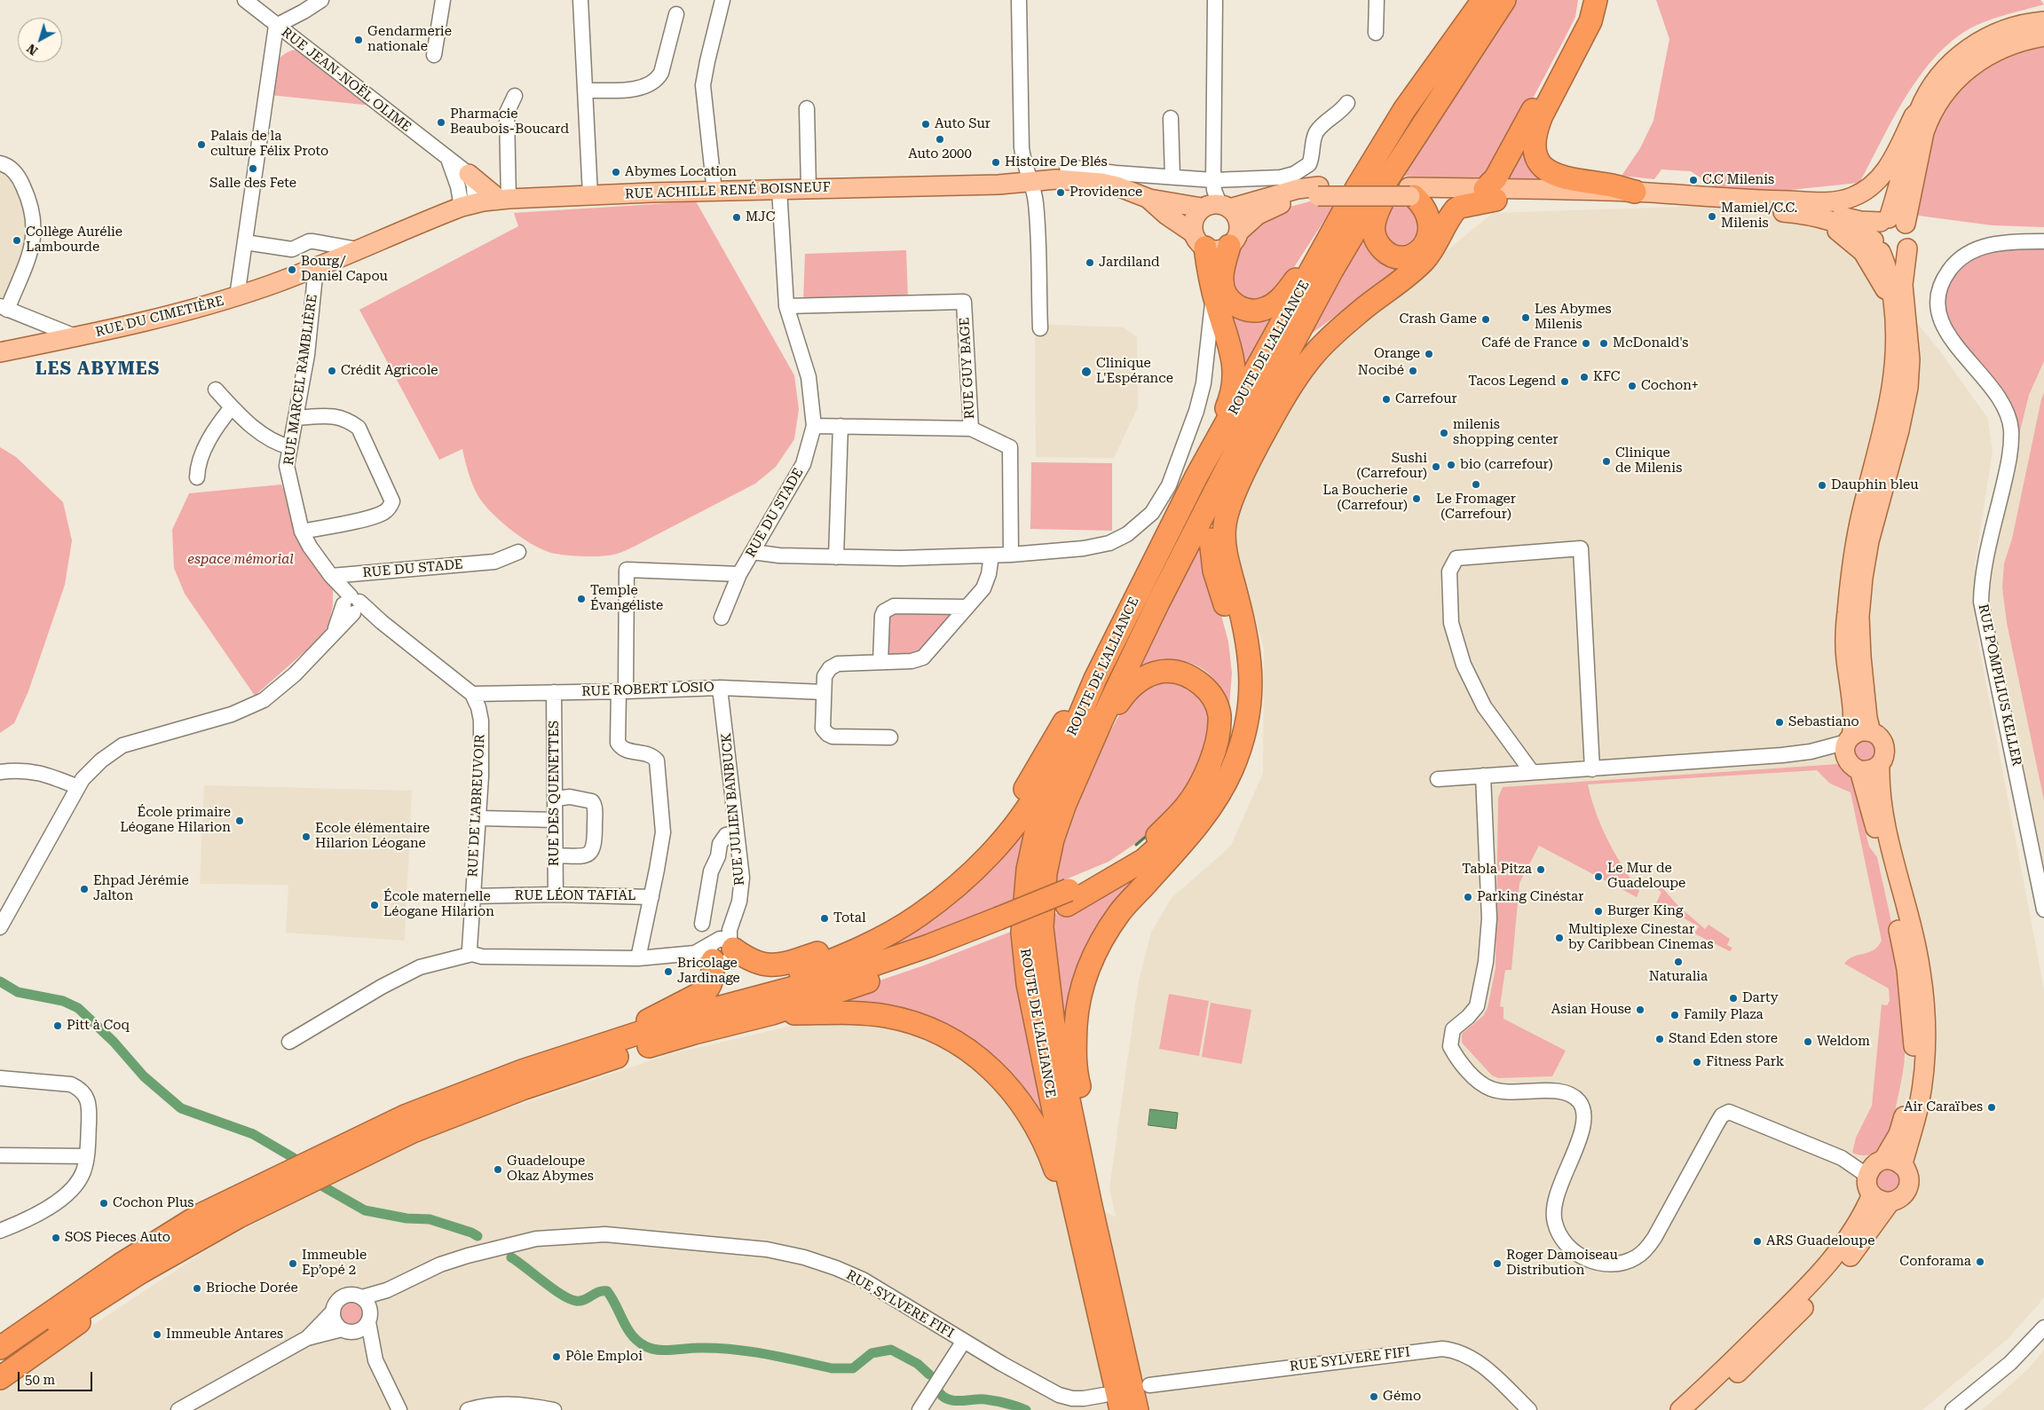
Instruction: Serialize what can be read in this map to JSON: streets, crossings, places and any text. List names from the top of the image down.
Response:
{
  "streets": {
    "highway": ["ROUTE DE L'ALLIANCE"],
    "main road": ["RUE ACHILLE RENÉ BOISNEUF", "RUE DU CIMETIÈRE"],
    "street": [
      "RUE JEAN-NOËL OLIME",
      "RUE GUY BAGE",
      "RUE MARCEL RAMBLIÈRE",
      "RUE DU STADE",
      "RUE POMPILIUS KELLER",
      "RUE ROBERT LOSIO",
      "RUE DES QUENETTES",
      "RUE DE L'ABREUVOIR",
      "RUE JULIEN BANBUCK",
      "RUE LÉON TAFIAL",
      "RUE SYLVERE FIFI"
    ]
  },
  "crossings": [
    ["RUE ACHILLE RENÉ BOISNEUF", "RUE DU CIMETIÈRE"],
    ["RUE ACHILLE RENÉ BOISNEUF", "RUE MARCEL RAMBLIÈRE"],
    ["RUE ACHILLE RENÉ BOISNEUF", "RUE DU STADE"],
    ["RUE DU CIMETIÈRE", "RUE MARCEL RAMBLIÈRE"],
    ["RUE GUY BAGE", "RUE DU STADE"],
    ["RUE MARCEL RAMBLIÈRE", "RUE DU STADE"],
    ["RUE ROBERT LOSIO", "RUE DES QUENETTES"],
    ["RUE ROBERT LOSIO", "RUE DE L'ABREUVOIR"],
    ["RUE ROBERT LOSIO", "RUE JULIEN BANBUCK"],
    ["RUE DES QUENETTES", "RUE LÉON TAFIAL"],
    ["RUE DE L'ABREUVOIR", "RUE LÉON TAFIAL"]
  ],
  "districts": ["LES ABYMES"],
  "parks": ["espace mémorial"],
  "places": [
    "Gendarmerie nationale",
    "Pharmacie Beaubois-Boucard",
    "Auto Sur",
    "Auto 2000",
    "Palais de la culture Félix Proto",
    "Histoire De Blés",
    "Salle des Fete",
    "Abymes Location",
    "C.C Milenis",
    "Providence",
    "Mamiel/C.C. Milenis",
    "MJC",
    "Collège Aurélie Lambourde",
    "Jardiland",
    "Bourg/ Daniel Capou",
    "Les Abymes Milenis",
    "Crash Game",
    "Café de France",
    "McDonald's",
    "Orange",
    "Crédit Agricole",
    "Nocibé",
    "Clinique L'Espérance",
    "KFC",
    "Tacos Legend",
    "Cochon+",
    "Carrefour",
    "milenis shopping center",
    "Clinique de Milenis",
    "bio (carrefour)",
    "Sushi (Carrefour)",
    "Le Fromager (Carrefour)",
    "Dauphin bleu",
    "La Boucherie (Carrefour)",
    "Temple Évangéliste",
    "Sebastiano",
    "École primaire Léogane Hilarion",
    "Ecole élémentaire Hilarion Léogane",
    "Tabla Pitza",
    "Le Mur de Guadeloupe",
    "Ehpad Jérémie Jalton",
    "Parking Cinéstar",
    "École maternelle Léogane Hilarion",
    "Burger King",
    "Total",
    "Multiplexe Cinestar by Caribbean Cinemas",
    "Naturalia",
    "Bricolage Jardinage",
    "Darty",
    "Asian House",
    "Family Plaza",
    "Pitt à Coq",
    "Stand Eden store",
    "Weldom",
    "Fitness Park",
    "Air Caraïbes",
    "Guadeloupe Okaz Abymes",
    "Cochon Plus",
    "SOS Pieces Auto",
    "ARS Guadeloupe",
    "Conforama",
    "Immeuble Ep’opé 2",
    "Roger Damoiseau Distribution",
    "Brioche Dorée",
    "Immeuble Antares",
    "Pôle Emploi",
    "Gémo"
  ],
  "scale_bar": "50 m",
  "north": "bottom left"
}
